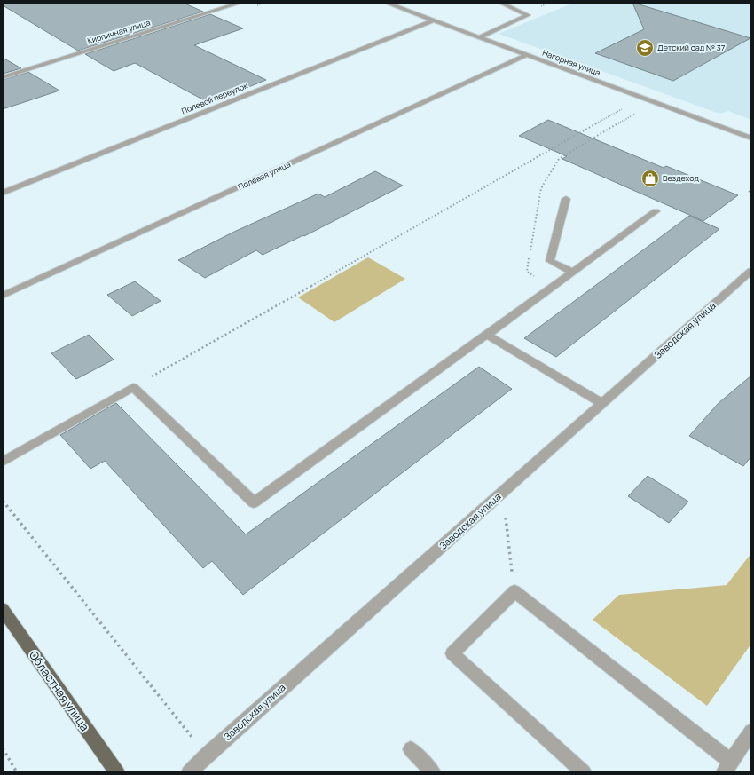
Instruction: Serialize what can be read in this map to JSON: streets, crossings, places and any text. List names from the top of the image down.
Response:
{
  "streets": {
    "main road": ["Областная улица"],
    "street": [
      "Кирпичная улица",
      "Нагорная улица",
      "Полевой переулок",
      "Полевая улица",
      "Заводская улица"
    ]
  },
  "crossings": [
    ["Нагорная улица", "Полевой переулок"],
    ["Нагорная улица", "Полевая улица"]
  ],
  "places": {
    "school or university": ["Детский сад № 37"],
    "shop": ["Вездеход"]
  }
}
